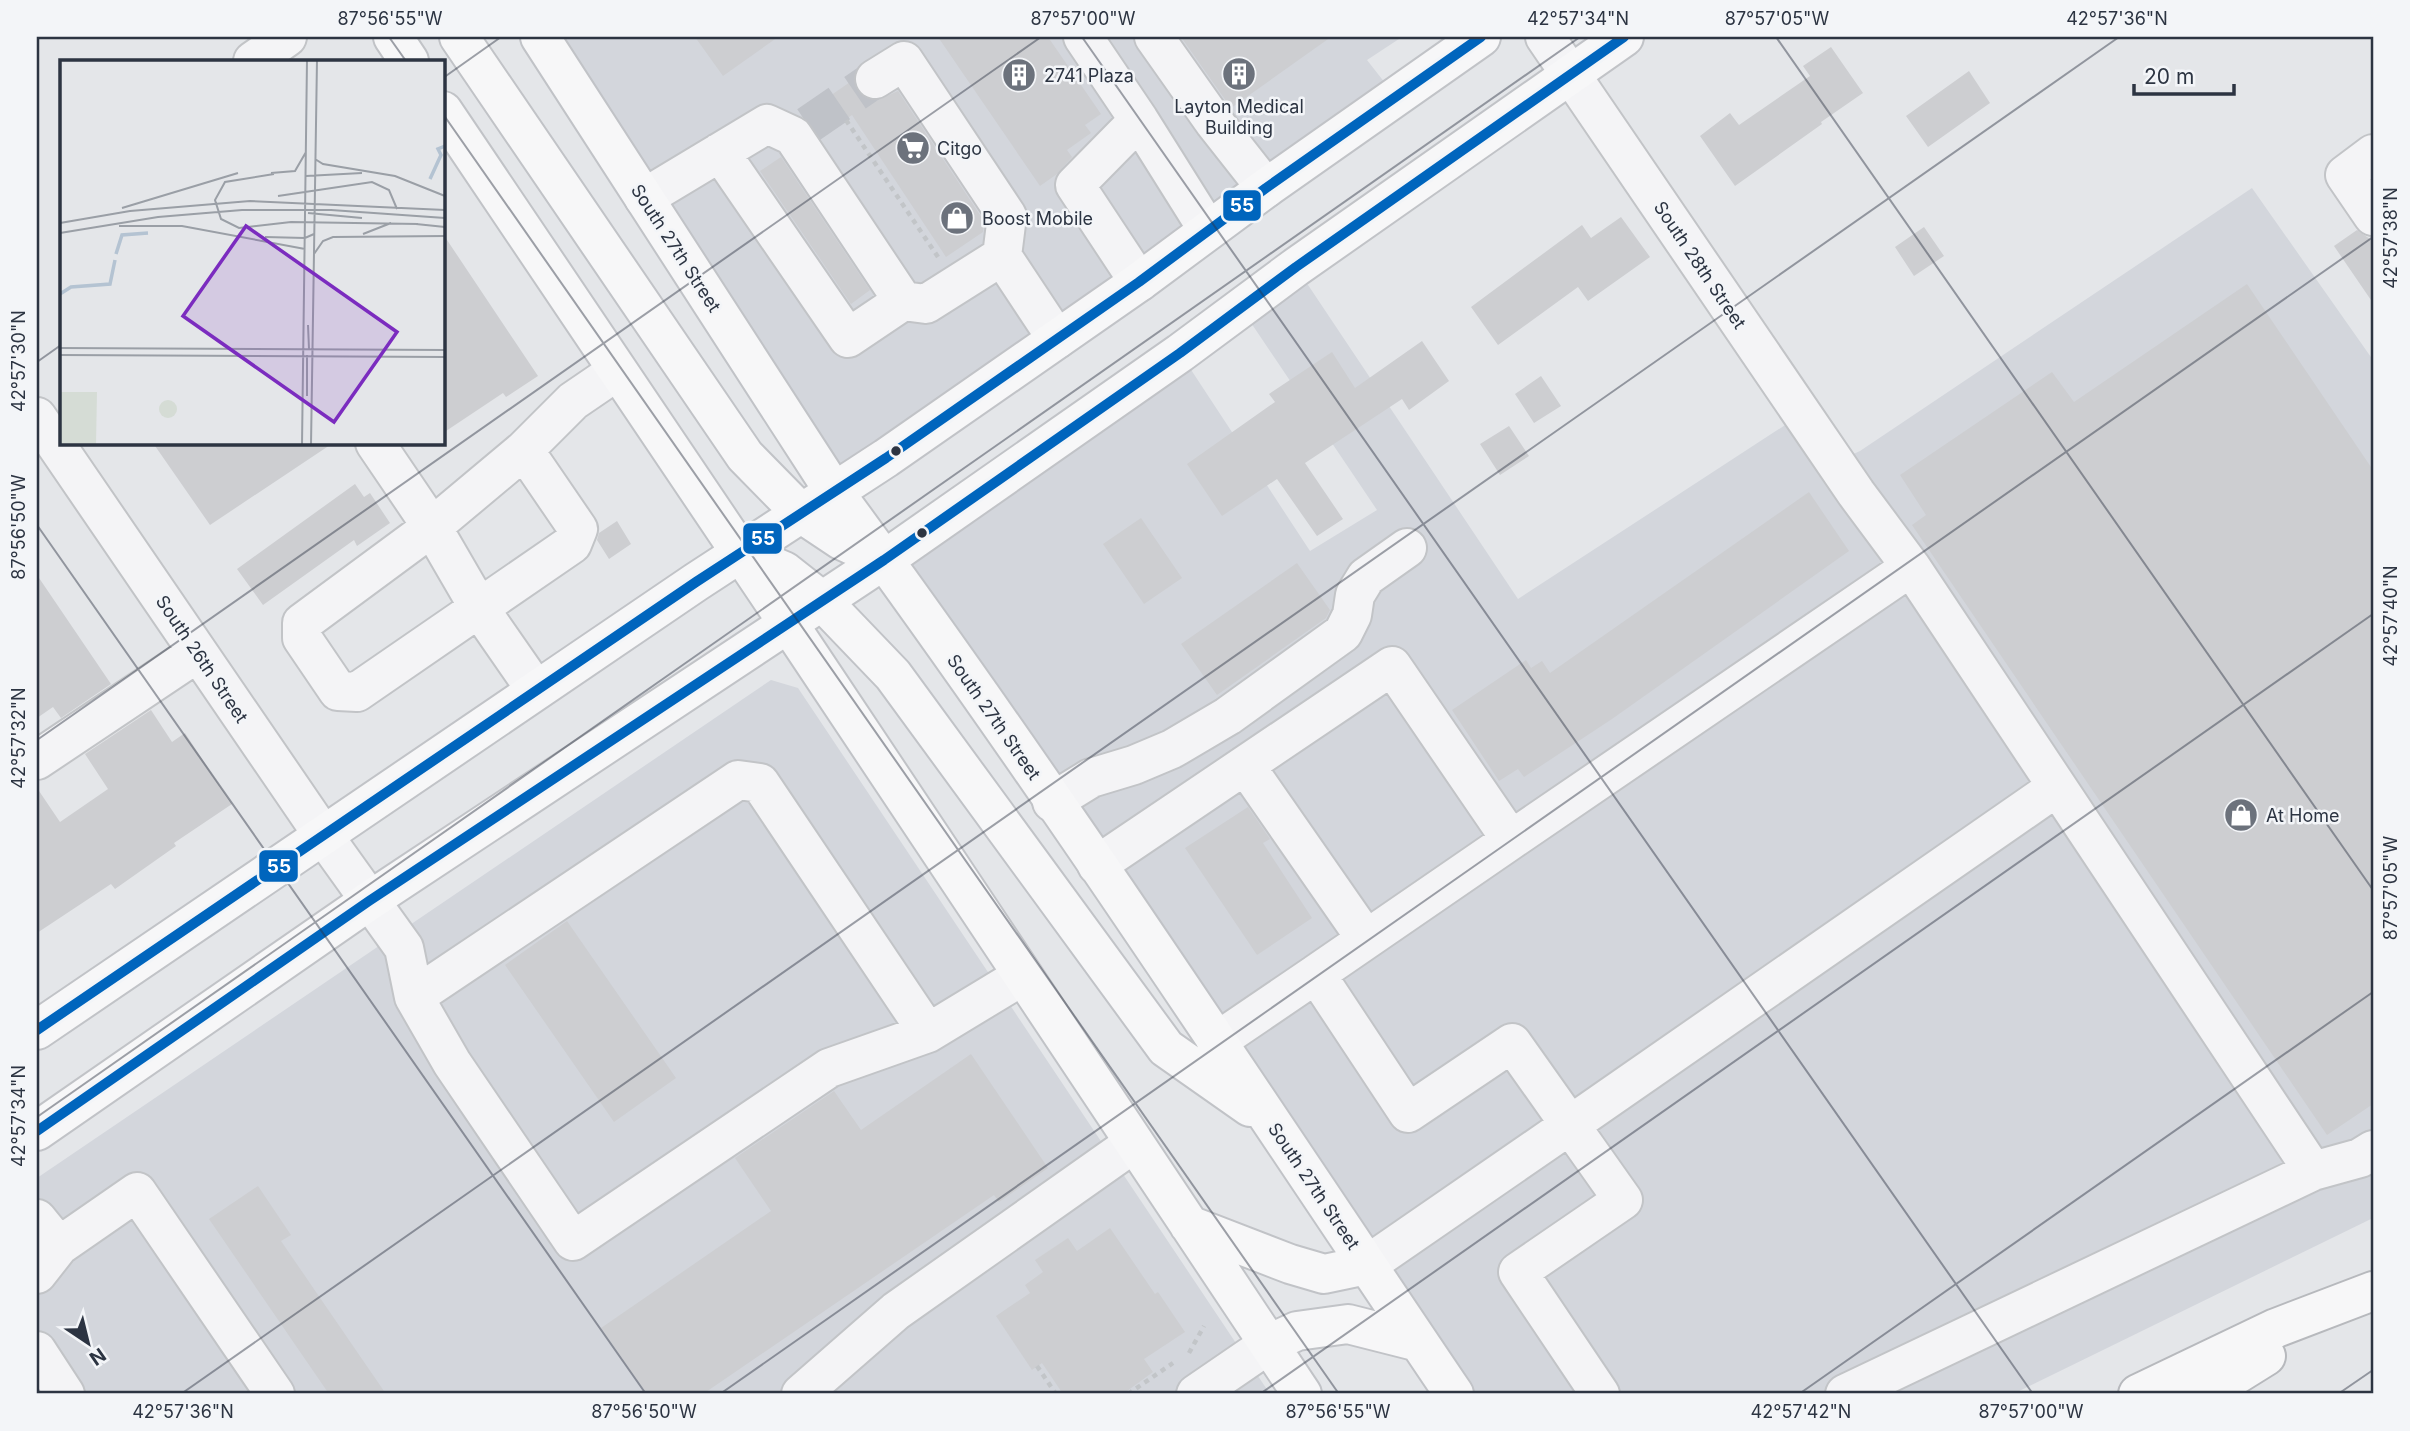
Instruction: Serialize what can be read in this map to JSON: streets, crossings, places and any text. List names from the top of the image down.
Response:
{
  "streets": {
    "main road": ["South 27th Street"],
    "street": ["South 28th Street", "South 26th Street"]
  },
  "places": {
    "building": ["Layton Medical Building", "2741 Plaza"],
    "supermarket": ["Citgo"],
    "shop": ["Boost Mobile", "At Home"]
  },
  "lines": ["transit line 55"],
  "scale_bar": "20 m",
  "north": "bottom right",
  "coordinates": [
    "87°56'55\"W",
    "87°57'00\"W",
    "42°57'34\"N",
    "87°57'05\"W",
    "42°57'36\"N",
    "42°57'38\"N",
    "42°57'30\"N",
    "87°56'50\"W",
    "42°57'40\"N",
    "42°57'32\"N",
    "42°57'42\"N"
  ]
}
